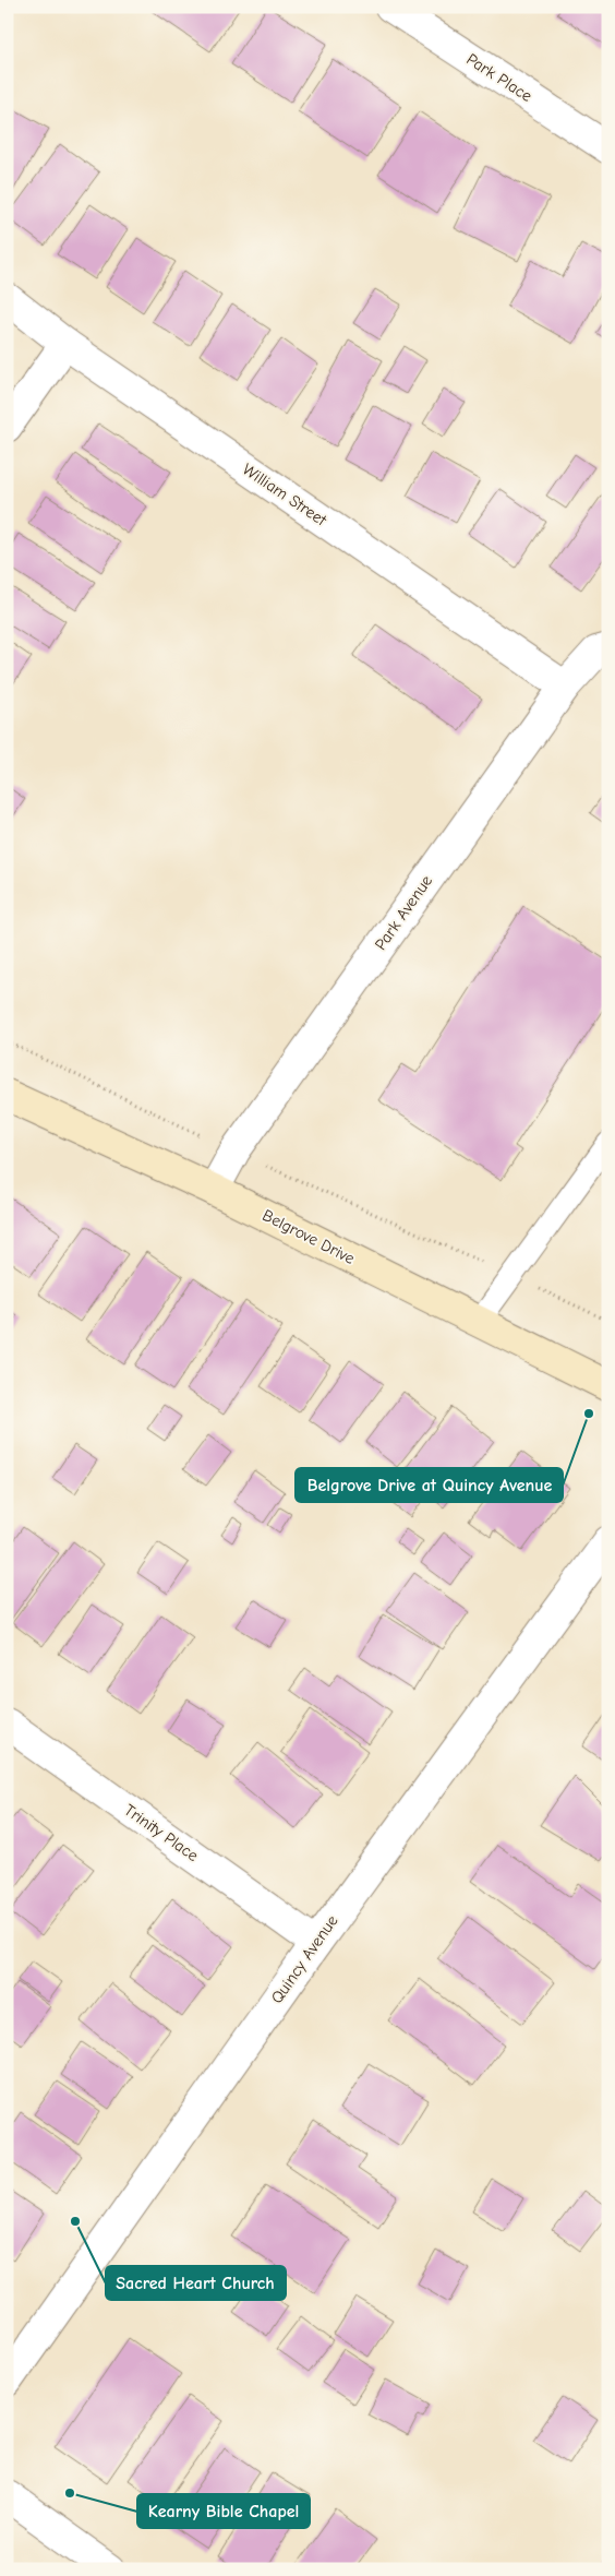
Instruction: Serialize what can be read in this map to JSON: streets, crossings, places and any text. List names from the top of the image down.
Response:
{
  "streets": {
    "street": [
      "Park Place",
      "William Street",
      "Park Avenue",
      "Belgrove Drive",
      "Trinity Place",
      "Quincy Avenue"
    ]
  },
  "crossings": [
    ["William Street", "Park Avenue"],
    ["Park Avenue", "Belgrove Drive"],
    ["Trinity Place", "Quincy Avenue"]
  ],
  "places": ["Belgrove Drive at Quincy Avenue", "Sacred Heart Church", "Kearny Bible Chapel"]
}
